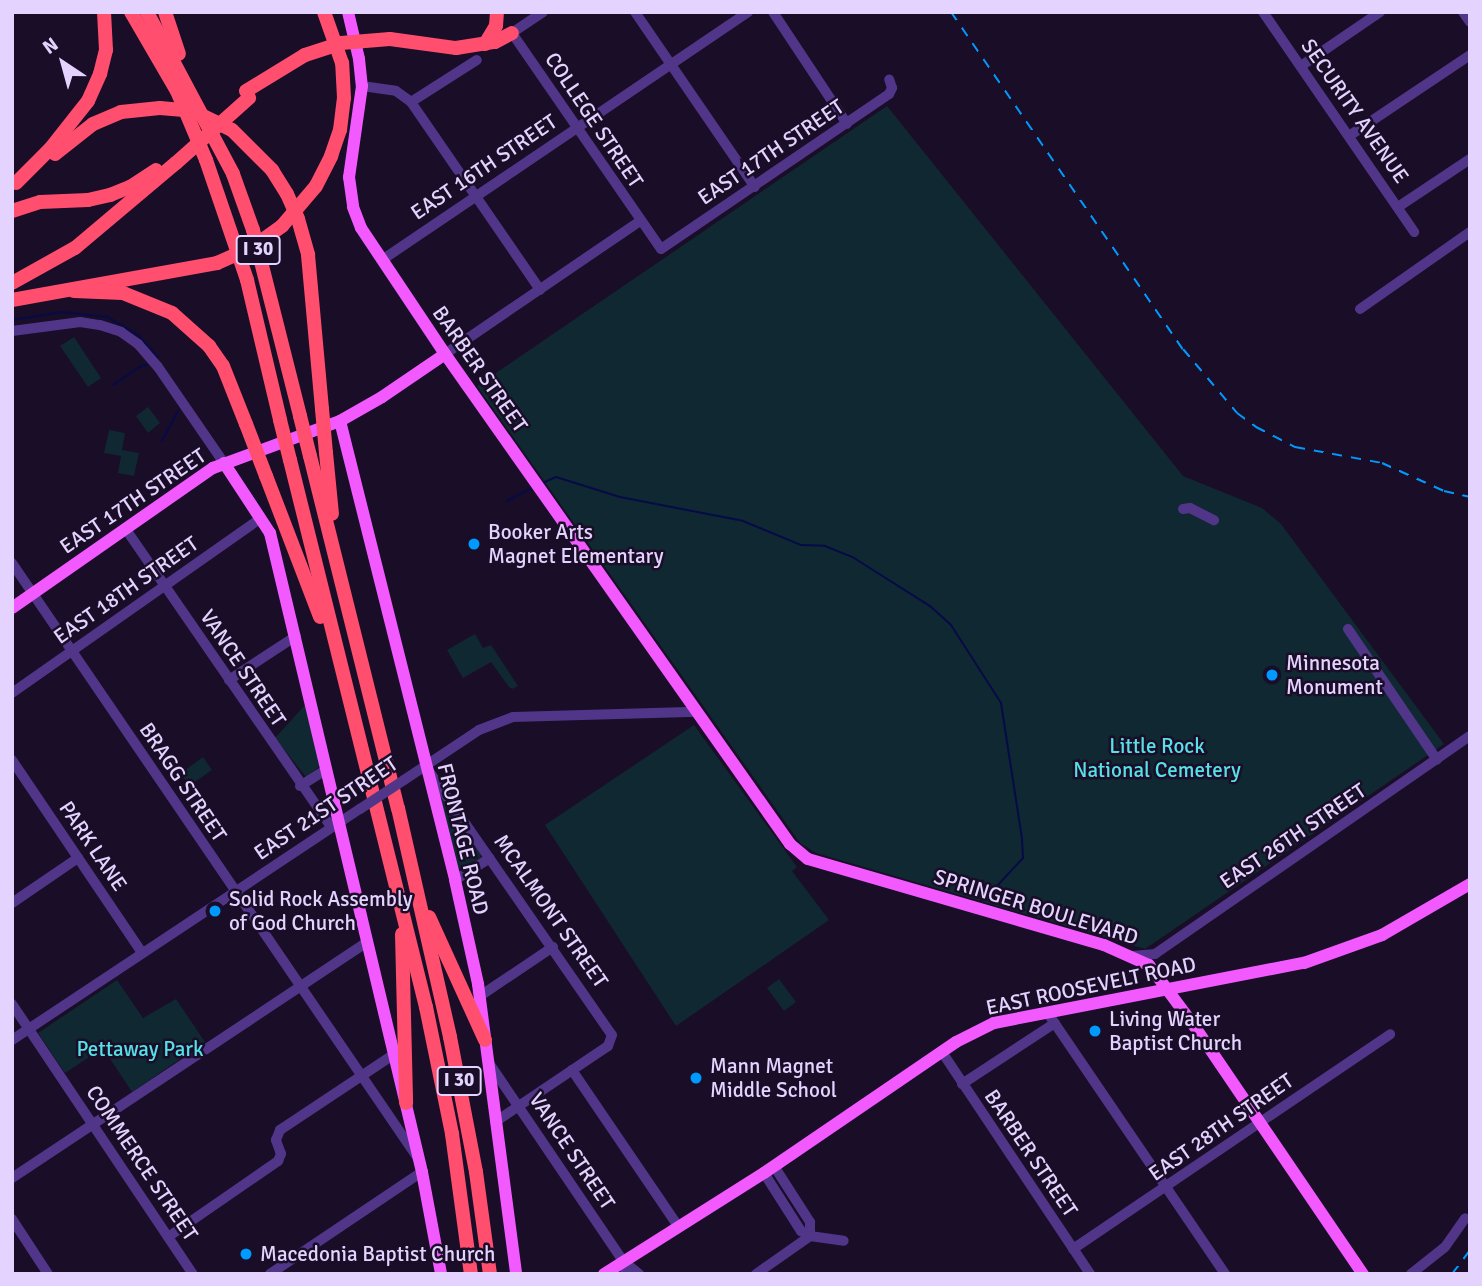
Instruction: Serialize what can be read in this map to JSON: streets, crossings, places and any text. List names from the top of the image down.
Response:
{
  "streets": {
    "highway": ["I 30"],
    "main road": [
      "COLLEGE STREET",
      "EAST 17TH STREET",
      "BARBER STREET",
      "FRONTAGE ROAD",
      "SPRINGER BOULEVARD",
      "EAST ROOSEVELT ROAD"
    ],
    "street": [
      "SECURITY AVENUE",
      "EAST 16TH STREET",
      "EAST 18TH STREET",
      "VANCE STREET",
      "BRAGG STREET",
      "EAST 21ST STREET",
      "EAST 26TH STREET",
      "PARK LANE",
      "MCALMONT STREET",
      "EAST 28TH STREET",
      "COMMERCE STREET"
    ]
  },
  "crossings": [
    ["COLLEGE STREET", "EAST 17TH STREET"],
    ["COLLEGE STREET", "EAST 16TH STREET"],
    ["EAST 17TH STREET", "BARBER STREET"],
    ["EAST 17TH STREET", "VANCE STREET"],
    ["EAST 17TH STREET", "BRAGG STREET"],
    ["EAST 17TH STREET", "FRONTAGE ROAD"],
    ["EAST 16TH STREET", "BARBER STREET"],
    ["BARBER STREET", "EAST 21ST STREET"],
    ["BARBER STREET", "SPRINGER BOULEVARD"],
    ["BARBER STREET", "EAST ROOSEVELT ROAD"],
    ["BARBER STREET", "EAST 28TH STREET"],
    ["EAST 18TH STREET", "VANCE STREET"],
    ["EAST 18TH STREET", "BRAGG STREET"],
    ["VANCE STREET", "EAST 21ST STREET"],
    ["VANCE STREET", "FRONTAGE ROAD"],
    ["VANCE STREET", "EAST ROOSEVELT ROAD"],
    ["BRAGG STREET", "EAST 21ST STREET"],
    ["EAST 21ST STREET", "FRONTAGE ROAD"],
    ["EAST 21ST STREET", "PARK LANE"],
    ["EAST 21ST STREET", "SPRINGER BOULEVARD"],
    ["EAST 21ST STREET", "MCALMONT STREET"],
    ["EAST 21ST STREET", "COMMERCE STREET"],
    ["EAST 26TH STREET", "SPRINGER BOULEVARD"],
    ["FRONTAGE ROAD", "MCALMONT STREET"],
    ["SPRINGER BOULEVARD", "EAST ROOSEVELT ROAD"],
    ["SPRINGER BOULEVARD", "EAST 28TH STREET"]
  ],
  "parks": ["Little Rock National Cemetery", "Pettaway Park"],
  "places": [
    "Booker Arts Magnet Elementary",
    "Minnesota Monument",
    "Solid Rock Assembly of God Church",
    "Living Water Baptist Church",
    "Mann Magnet Middle School",
    "Macedonia Baptist Church"
  ],
  "north": "top left"
}
